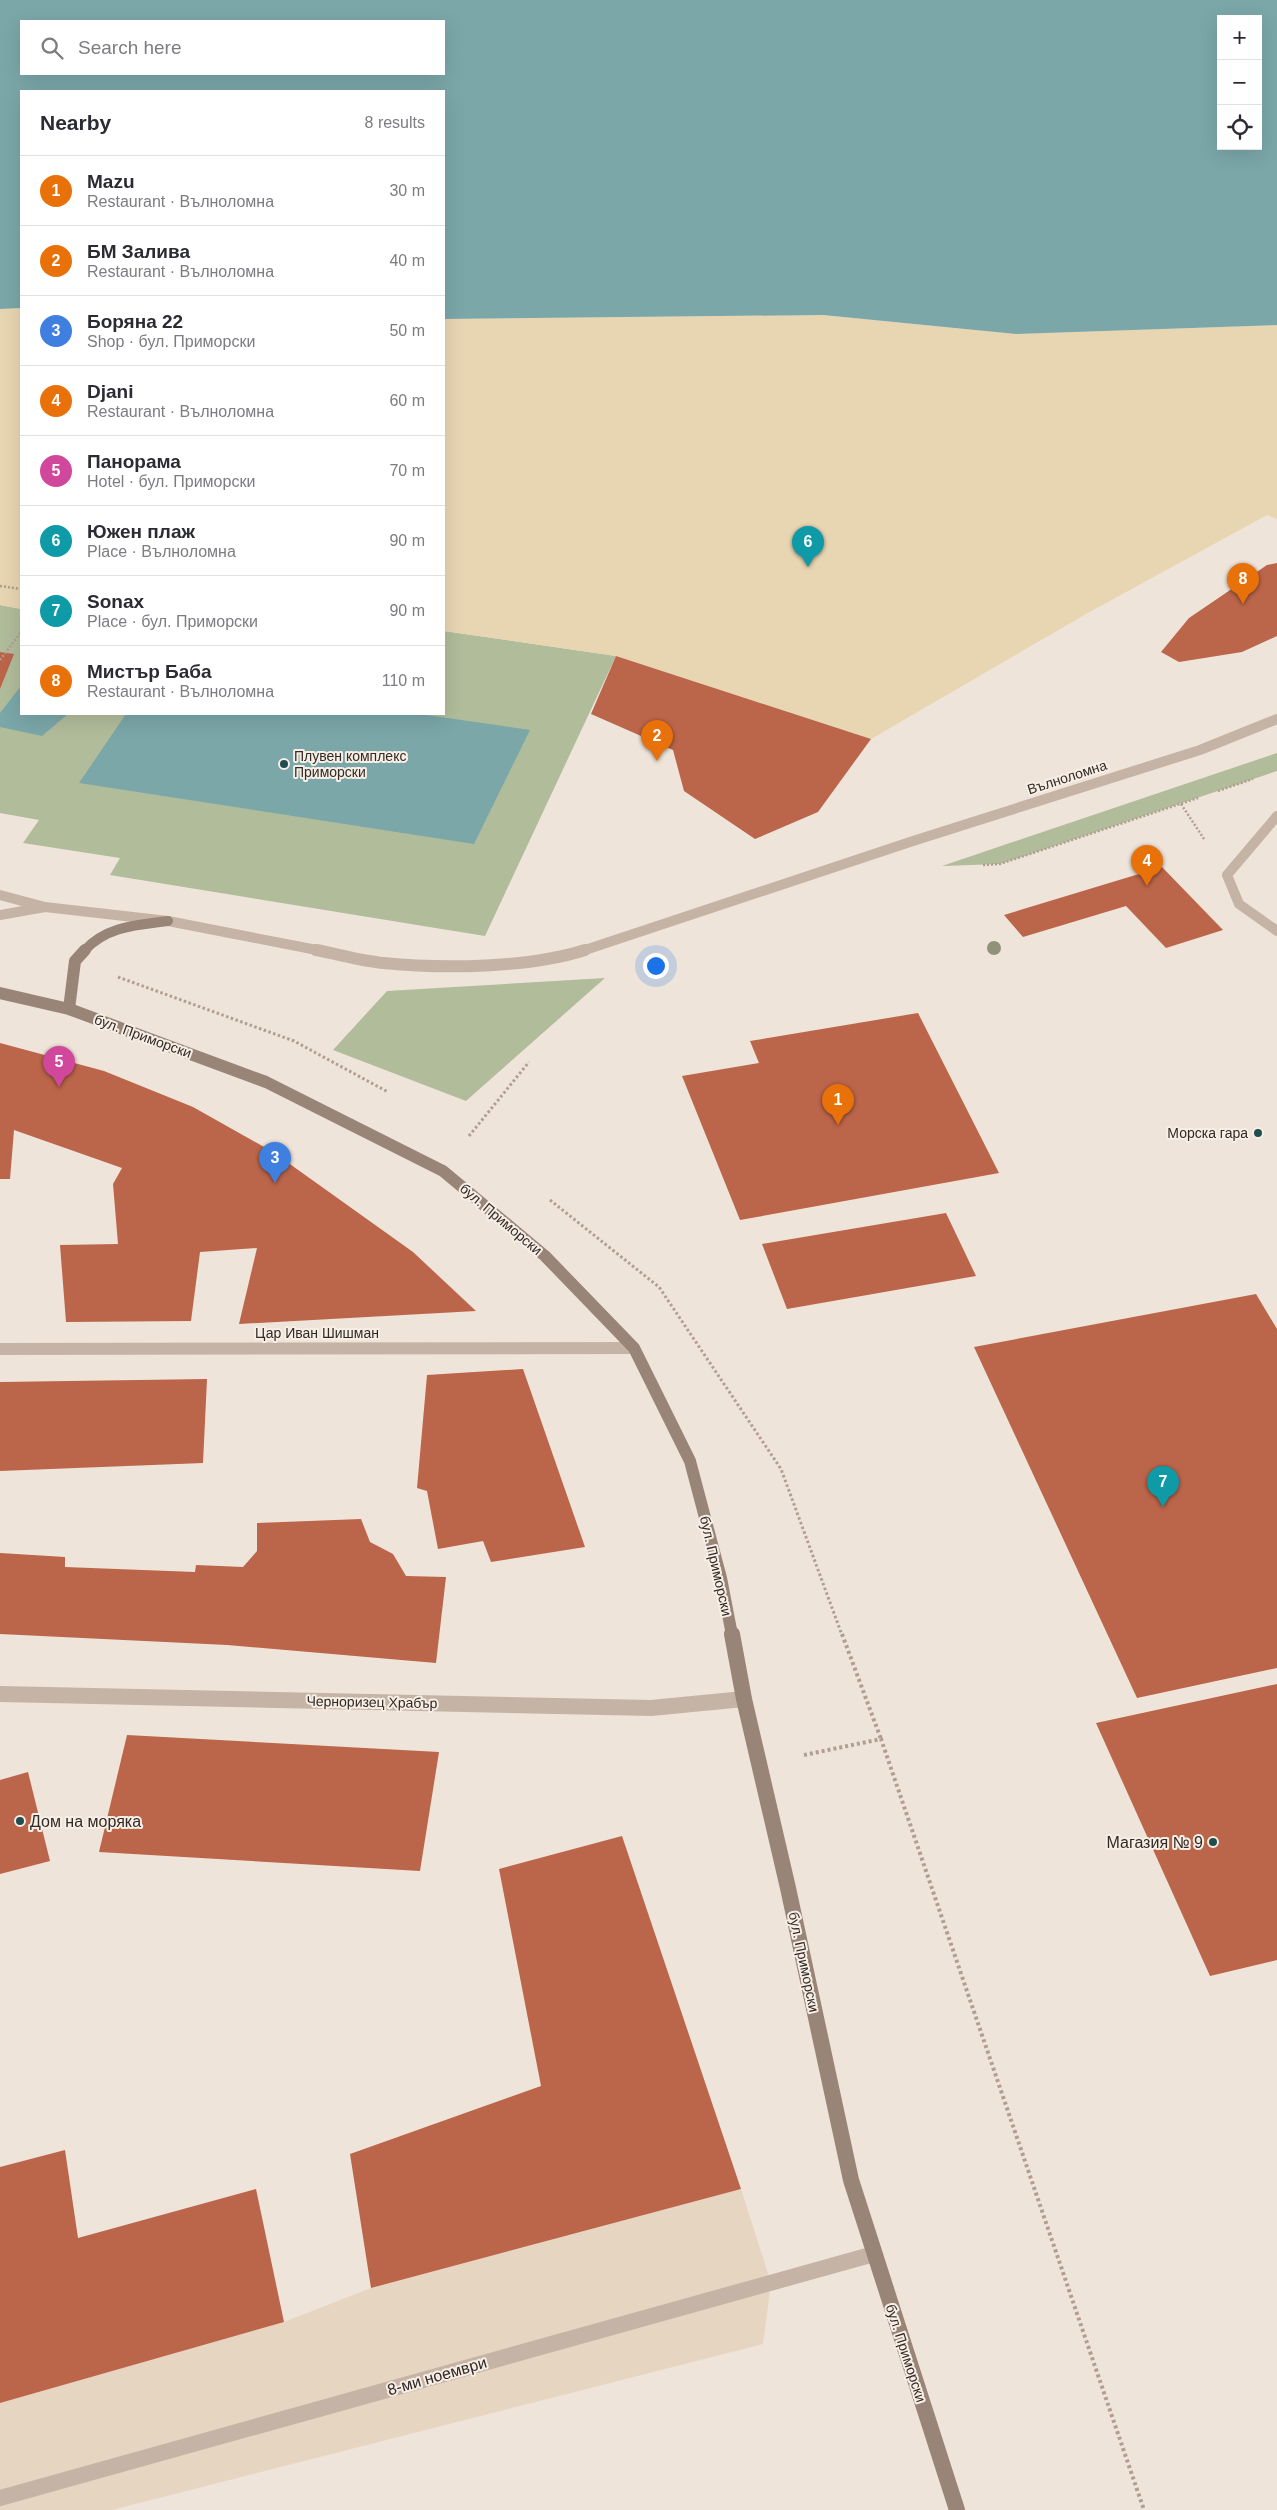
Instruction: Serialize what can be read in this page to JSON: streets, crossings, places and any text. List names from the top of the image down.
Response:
{
  "streets": {
    "main road": ["бул. Приморски"],
    "street": [
      "Вълноломна",
      "Цар Иван Шишман",
      "Черноризец Храбър",
      "8-ми ноември"
    ]
  },
  "crossings": [
    ["бул. Приморски", "Цар Иван Шишман"],
    ["бул. Приморски", "Черноризец Храбър"],
    ["бул. Приморски", "8-ми ноември"]
  ],
  "places": [
    "Плувен комплекс Приморски",
    "Морска гара",
    "Дом на моряка",
    "Магазия № 9"
  ],
  "page": {
    "map_buttons": ["+", "−"],
    "search": "Search here",
    "heading": ["Nearby", "8 results"],
    "list": [
      {
        "mark": "1",
        "name": "Mazu",
        "note": "Restaurant · Вълноломна",
        "value": "30 m"
      },
      {
        "mark": "2",
        "name": "БМ Залива",
        "note": "Restaurant · Вълноломна",
        "value": "40 m"
      },
      {
        "mark": "3",
        "name": "Боряна 22",
        "note": "Shop · бул. Приморски",
        "value": "50 m"
      },
      {
        "mark": "4",
        "name": "Djani",
        "note": "Restaurant · Вълноломна",
        "value": "60 m"
      },
      {
        "mark": "5",
        "name": "Панорама",
        "note": "Hotel · бул. Приморски",
        "value": "70 m"
      },
      {
        "mark": "6",
        "name": "Южен плаж",
        "note": "Place · Вълноломна",
        "value": "90 m"
      },
      {
        "mark": "7",
        "name": "Sonax",
        "note": "Place · бул. Приморски",
        "value": "90 m"
      },
      {
        "mark": "8",
        "name": "Мистър Баба",
        "note": "Restaurant · Вълноломна",
        "value": "110 m"
      }
    ],
    "pins": [
      "6",
      "8",
      "2",
      "4",
      "5",
      "1",
      "3",
      "7"
    ]
  }
}
